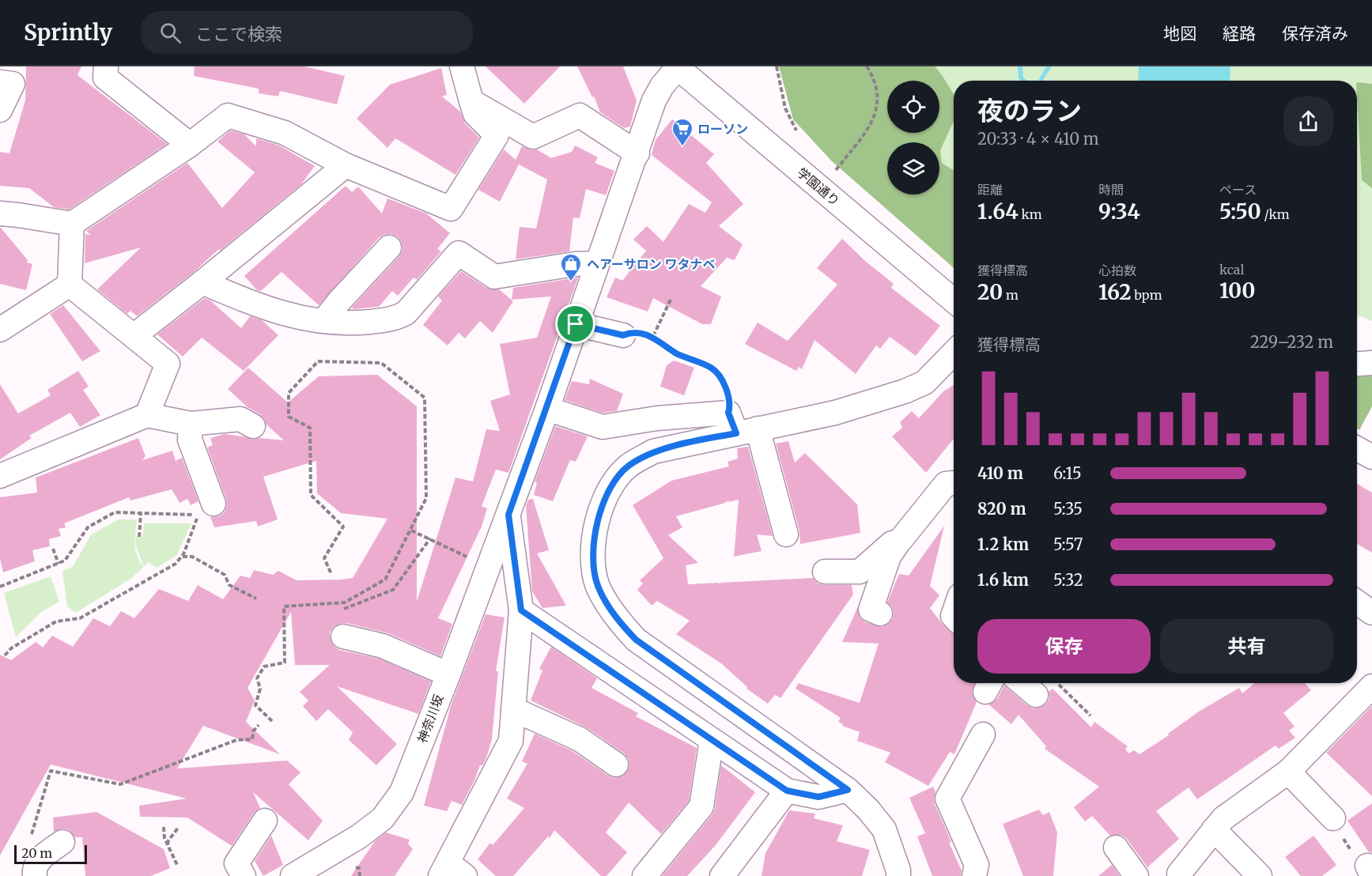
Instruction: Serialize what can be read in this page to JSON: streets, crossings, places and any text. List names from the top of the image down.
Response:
{
  "streets": {
    "street": ["学園通り", "神奈川坂"]
  },
  "crossings": [
    ["学園通り", "神奈川坂"]
  ],
  "places": {
    "supermarket": ["ローソン"],
    "shop": ["ヘアーサロン ワタナベ"]
  },
  "scale_bar": "20 m",
  "page": {
    "header": "Sprintly",
    "search": "ここで検索",
    "nav": ["地図", "経路", "保存済み"],
    "heading": ["夜のラン", "20:33 · 4 × 410 m"],
    "stats": [
      ["距離", "1.64 km"],
      ["時間", "9:34"],
      ["ペース", "5:50 /km"],
      ["獲得標高", "20 m"],
      ["心拍数", "162 bpm"],
      ["kcal", "100"]
    ],
    "chart": ["獲得標高", "229–232 m"],
    "list": [
      {
        "name": "410 m",
        "note": "6:15"
      },
      {
        "name": "820 m",
        "note": "5:35"
      },
      {
        "name": "1.2 km",
        "note": "5:57"
      },
      {
        "name": "1.6 km",
        "note": "5:32"
      }
    ],
    "buttons": ["保存", "共有"],
    "scale": "20 m"
  }
}
